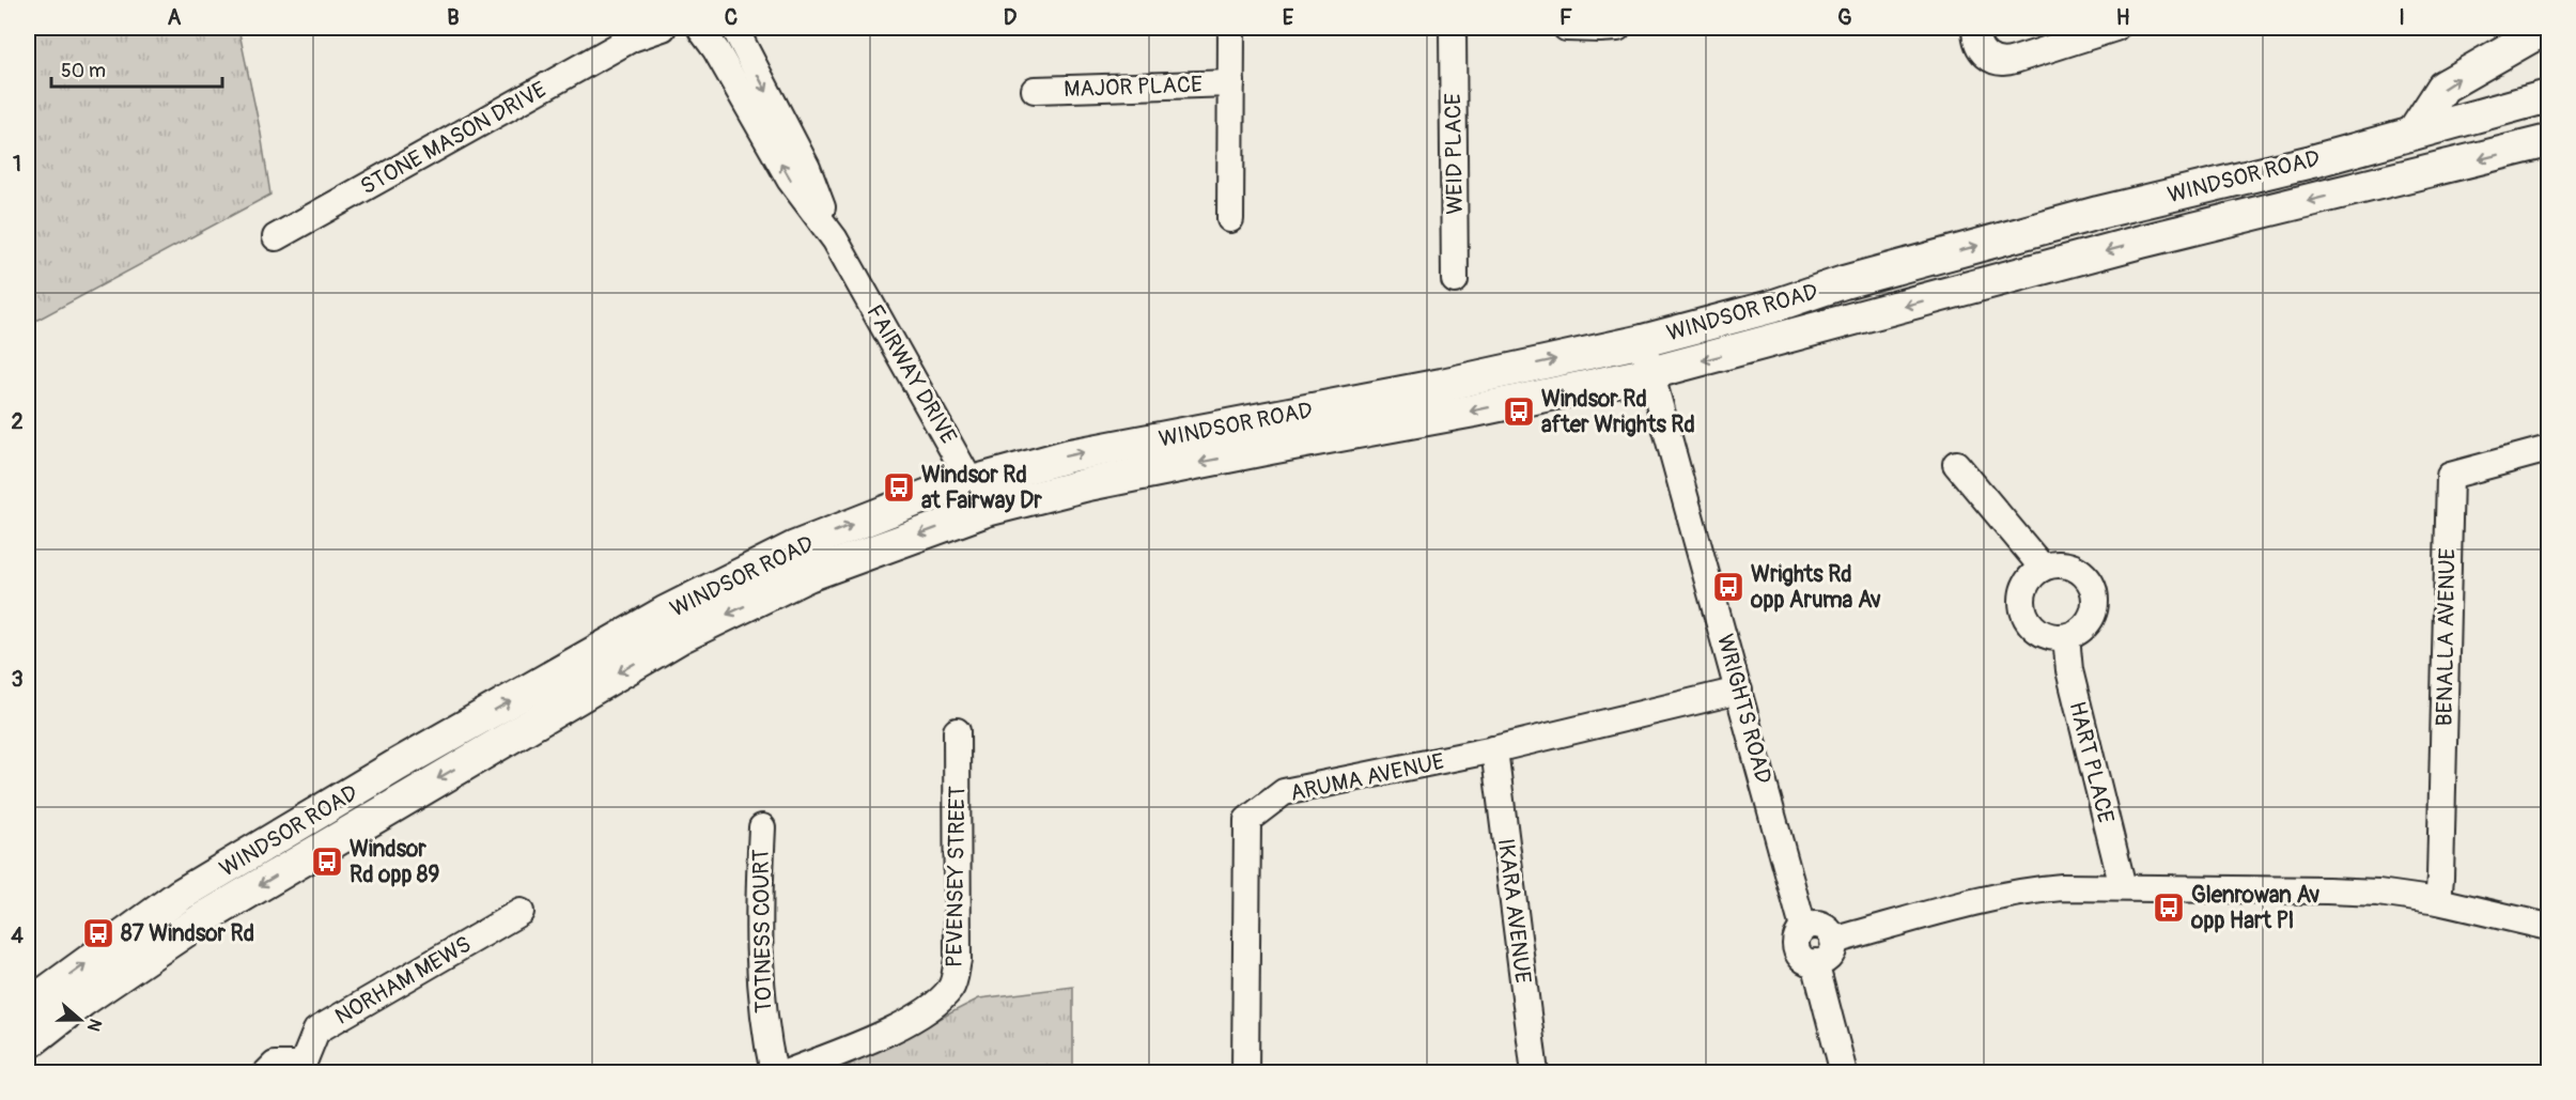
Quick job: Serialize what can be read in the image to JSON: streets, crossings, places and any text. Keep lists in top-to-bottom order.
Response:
{
  "streets": {
    "main road": ["WINDSOR ROAD"],
    "street": [
      "MAJOR PLACE",
      "STONE MASON DRIVE",
      "WEID PLACE",
      "FAIRWAY DRIVE",
      "BENALLA AVENUE",
      "WRIGHTS ROAD",
      "HART PLACE",
      "ARUMA AVENUE",
      "PEVENSEY STREET",
      "IKARA AVENUE",
      "TOTNESS COURT",
      "NORHAM MEWS"
    ]
  },
  "crossings": [
    ["WINDSOR ROAD", "FAIRWAY DRIVE"],
    ["WINDSOR ROAD", "WRIGHTS ROAD"],
    ["WRIGHTS ROAD", "ARUMA AVENUE"],
    ["ARUMA AVENUE", "IKARA AVENUE"]
  ],
  "places": {
    "bus stop": [
      "Windsor Rd after Wrights Rd",
      "Windsor Rd at Fairway Dr",
      "Wrights Rd opp Aruma Av",
      "Windsor Rd opp 89",
      "Glenrowan Av opp Hart Pl",
      "87 Windsor Rd"
    ]
  },
  "scale_bar": "50 m",
  "north": "right",
  "grid": {
    "columns": [
      "A",
      "B",
      "C",
      "D",
      "E",
      "F",
      "G",
      "H",
      "I"
    ],
    "rows": [
      "1",
      "2",
      "3",
      "4"
    ]
  }
}
